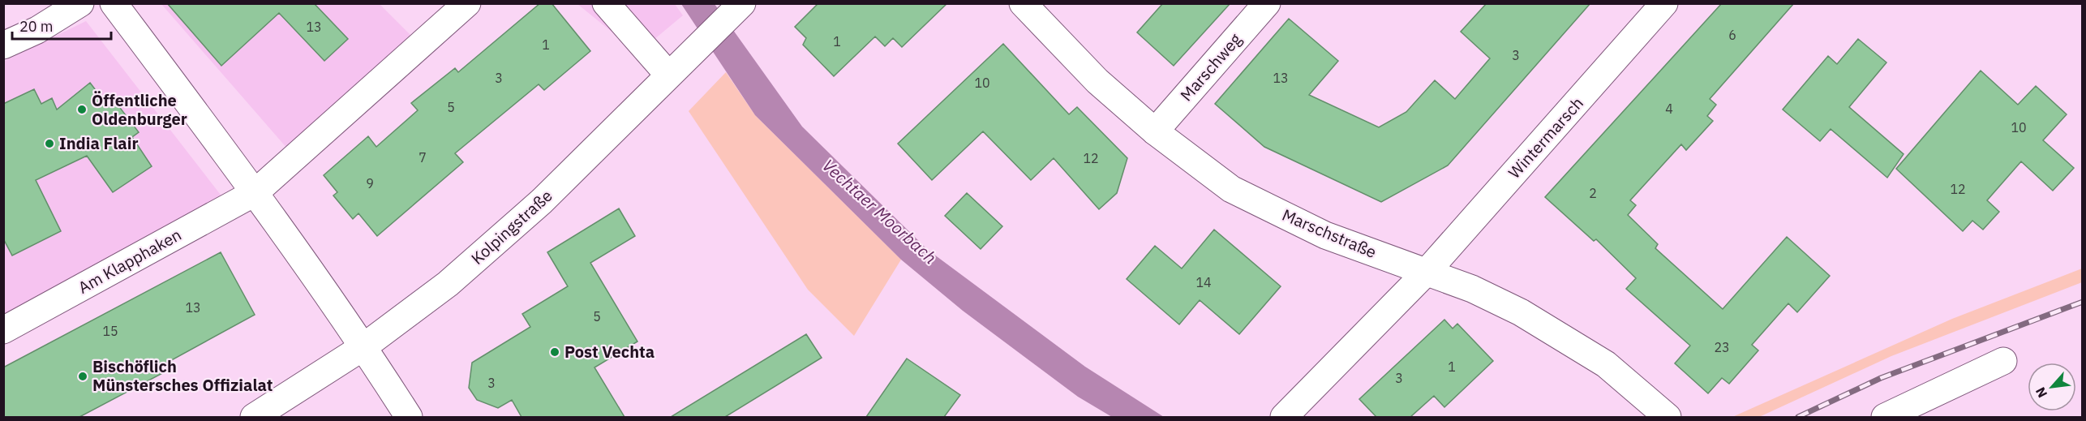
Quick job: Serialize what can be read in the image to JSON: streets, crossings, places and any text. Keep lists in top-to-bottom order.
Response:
{
  "streets": {
    "street": [
      "Marschweg",
      "Wintermarsch",
      "Kolpingstraße",
      "Marschstraße",
      "Am Klapphaken"
    ]
  },
  "crossings": [
    ["Marschweg", "Marschstraße"],
    ["Wintermarsch", "Marschstraße"]
  ],
  "water": ["Vechtaer Moorbach"],
  "places": [
    "Öffentliche Oldenburger",
    "India Flair",
    "Post Vechta",
    "Bischöflich Münstersches Offizialat"
  ],
  "house_numbers": [
    "13",
    "6",
    "1",
    "1",
    "3",
    "3",
    "13",
    "10",
    "5",
    "4",
    "10",
    "7",
    "12",
    "9",
    "12",
    "2",
    "14",
    "13",
    "5",
    "15",
    "23",
    "1",
    "3",
    "3"
  ],
  "scale_bar": "20 m",
  "north": "bottom left"
}
